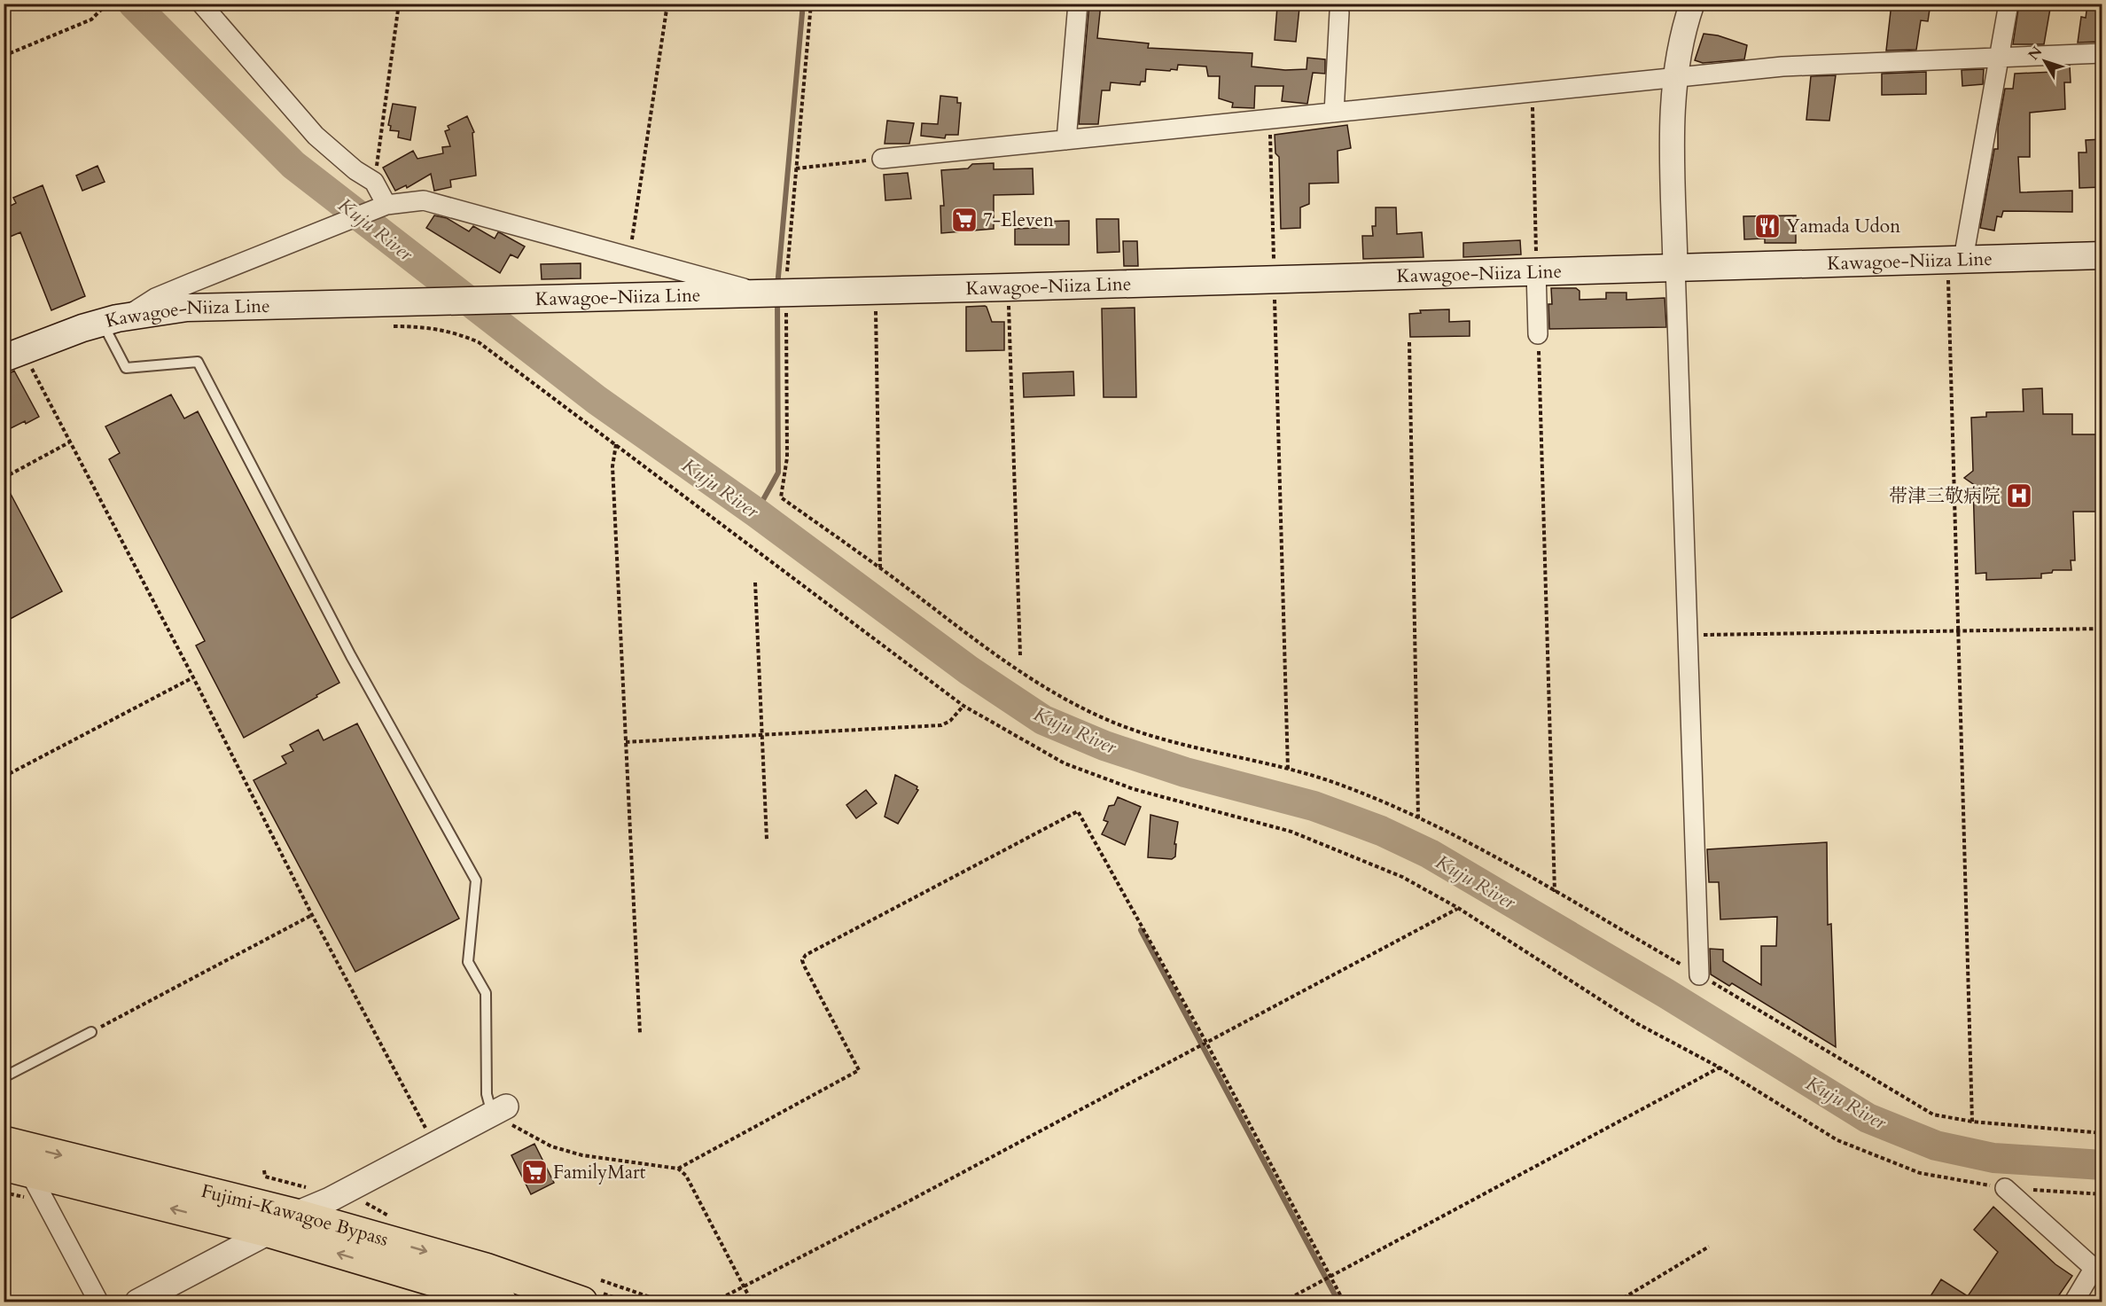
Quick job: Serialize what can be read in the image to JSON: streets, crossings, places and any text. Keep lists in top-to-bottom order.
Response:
{
  "streets": {
    "highway": ["Fujimi-Kawagoe Bypass"],
    "main road": ["Kawagoe-Niiza Line"]
  },
  "water": ["Kuju River"],
  "places": {
    "supermarket": ["7-Eleven", "FamilyMart"],
    "restaurant": ["Yamada Udon"],
    "hospital": ["帯津三敬病院"]
  },
  "north": "top left"
}
